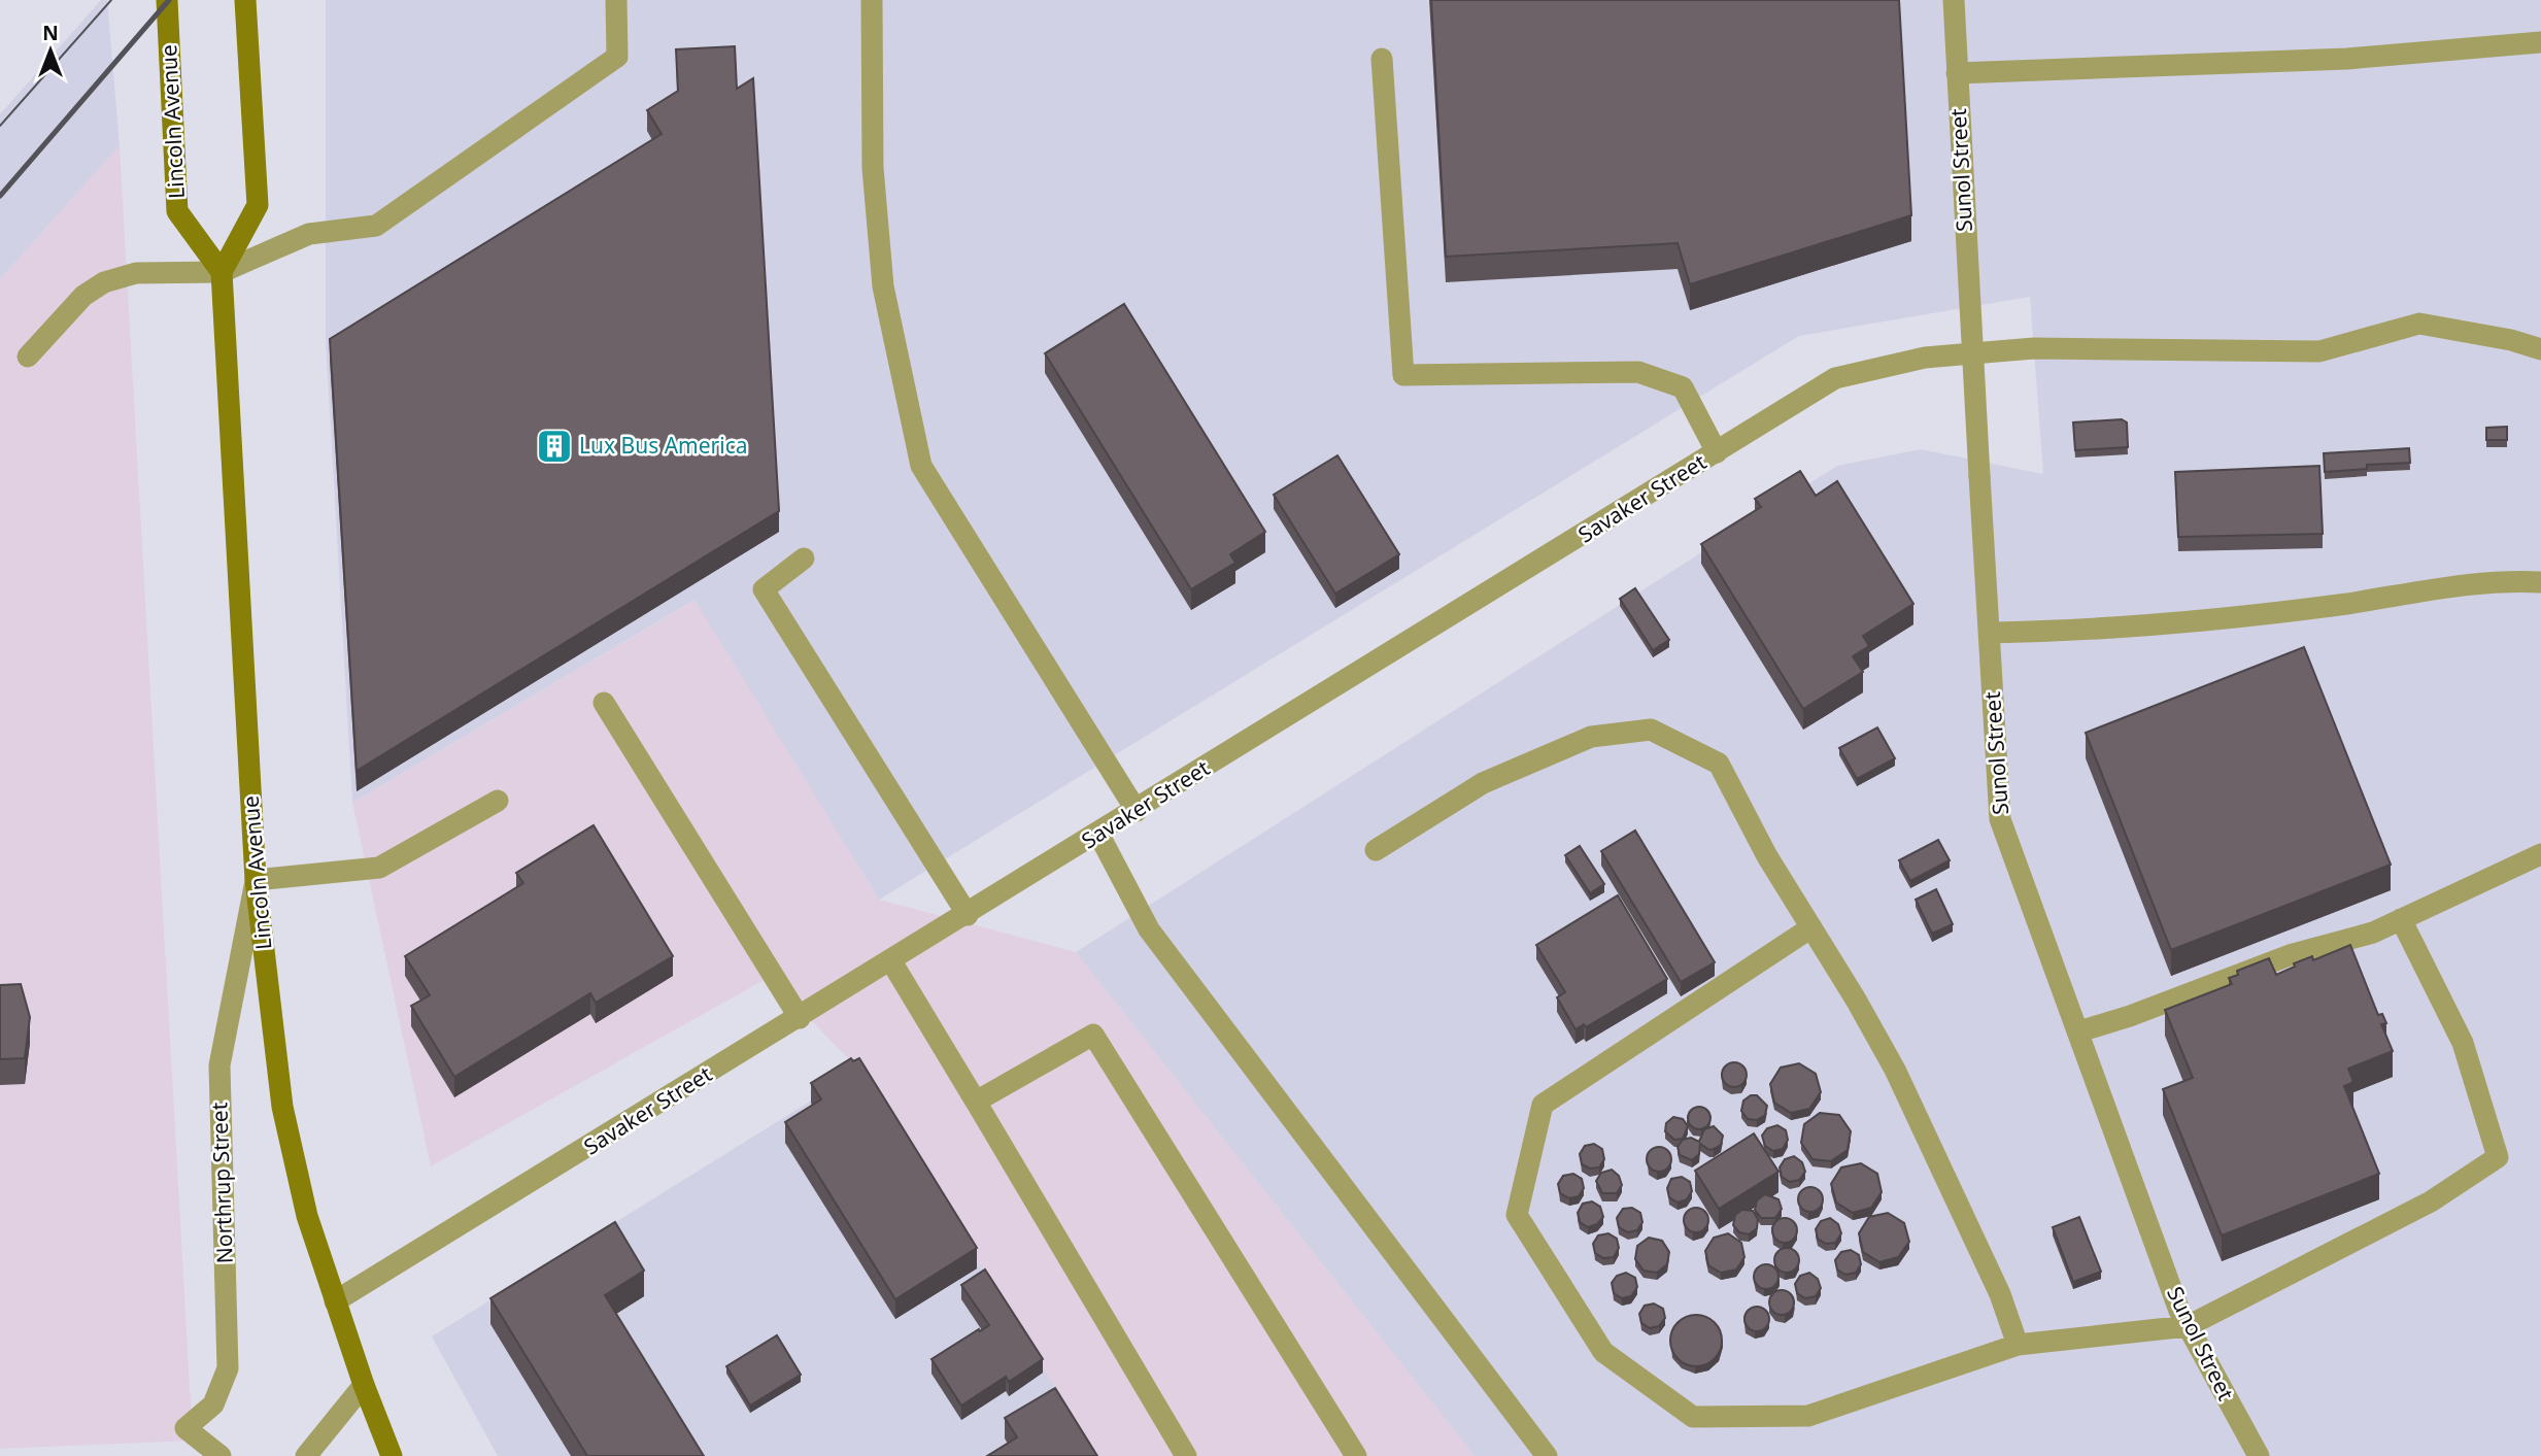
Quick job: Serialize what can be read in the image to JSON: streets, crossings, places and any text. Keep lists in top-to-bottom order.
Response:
{
  "streets": {
    "main road": ["Lincoln Avenue"],
    "street": ["Sunol Street", "Savaker Street", "Northrup Street"]
  },
  "crossings": [
    ["Lincoln Avenue", "Savaker Street"],
    ["Lincoln Avenue", "Northrup Street"],
    ["Sunol Street", "Savaker Street"]
  ],
  "places": {
    "building": ["Lux Bus America"]
  },
  "north": "top"
}
